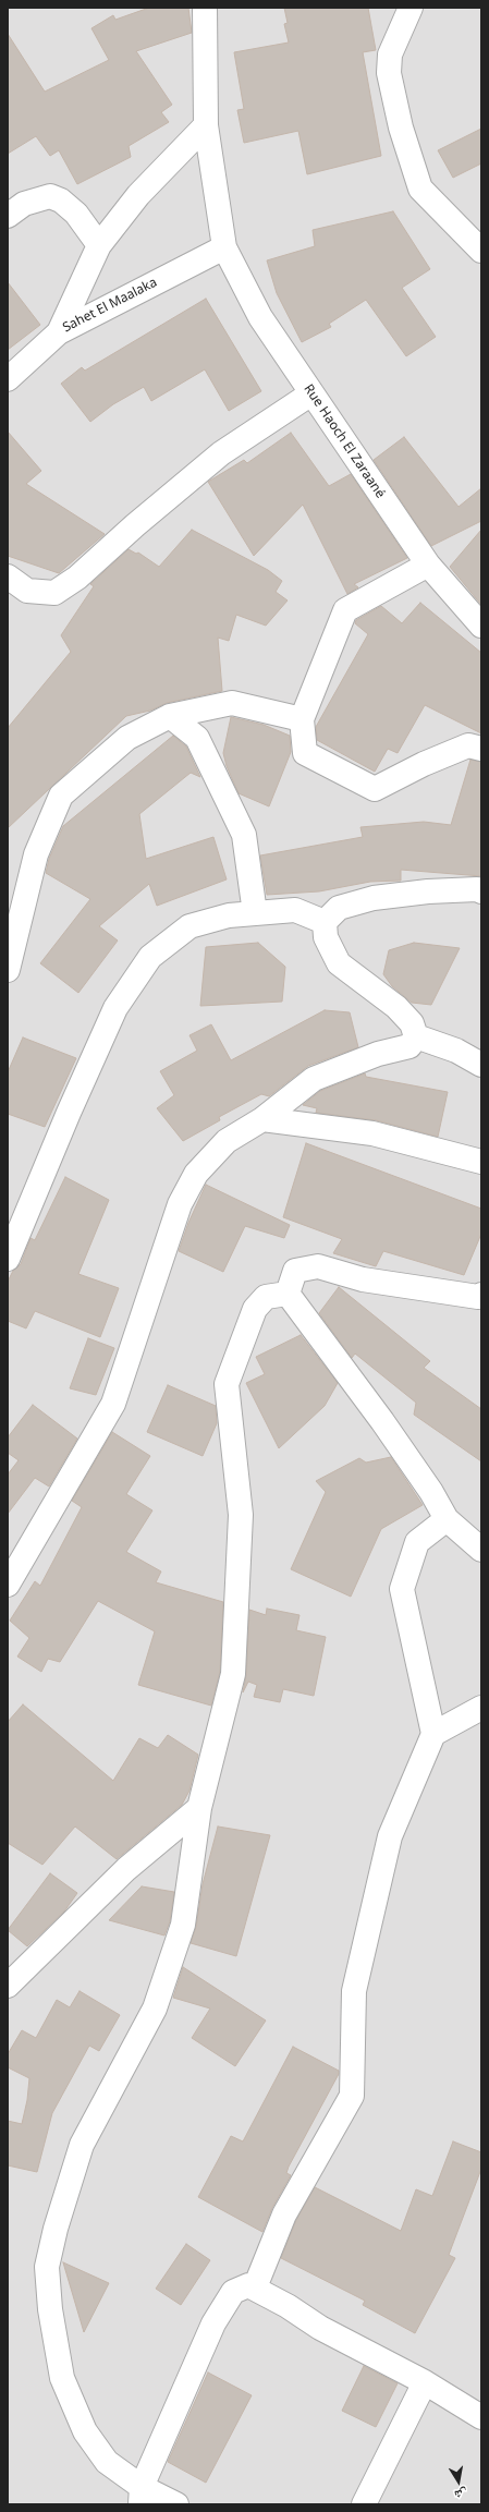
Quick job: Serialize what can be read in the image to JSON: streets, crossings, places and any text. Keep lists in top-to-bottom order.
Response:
{
  "streets": {
    "street": ["Sahet El Maalaka", "Rue Haoch El Zaraané"]
  },
  "crossings": [
    ["Sahet El Maalaka", "Rue Haoch El Zaraané"]
  ],
  "north": "bottom"
}
